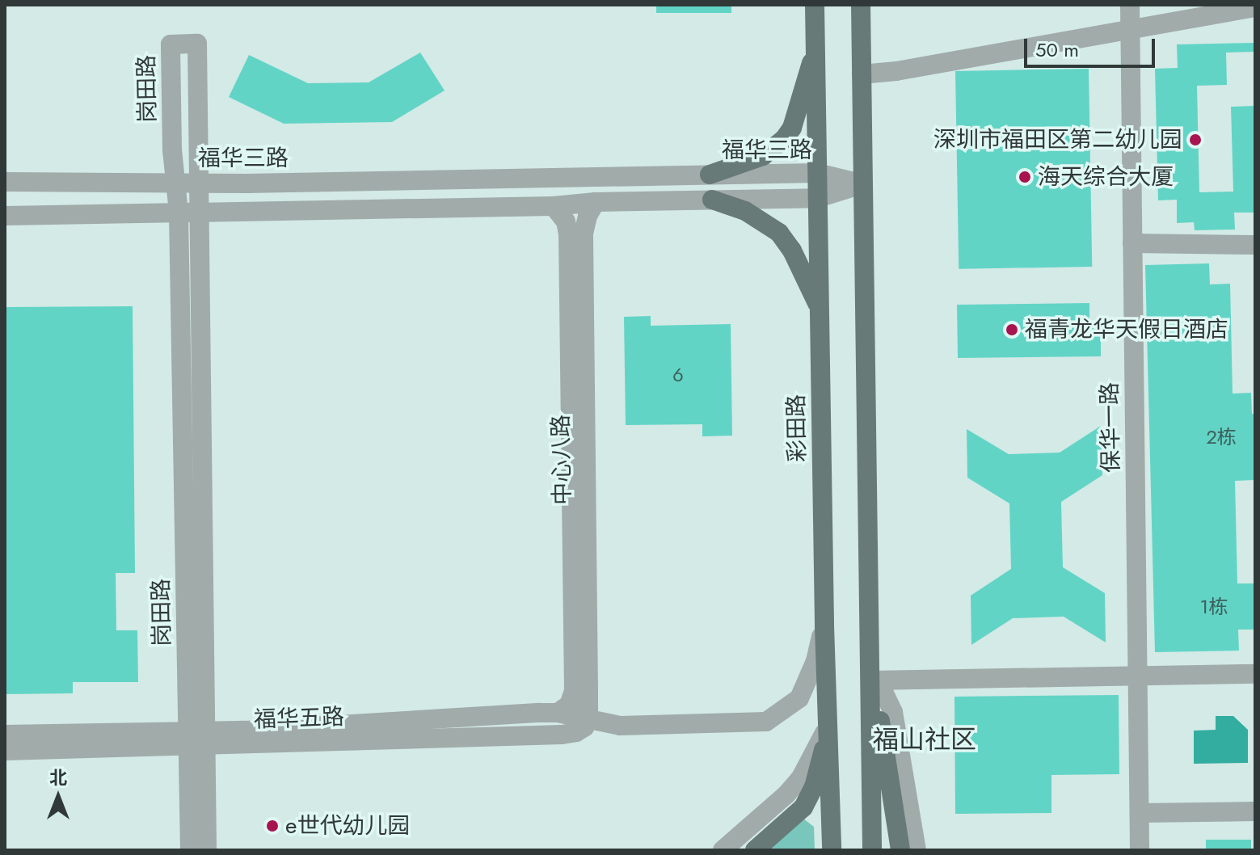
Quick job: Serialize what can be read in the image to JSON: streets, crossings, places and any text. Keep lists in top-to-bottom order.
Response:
{
  "streets": {
    "main road": ["彩田路"],
    "street": [
      "岗田路",
      "福华三路",
      "保华一路",
      "中心八路",
      "福华五路"
    ]
  },
  "crossings": [
    ["岗田路", "福华三路"],
    ["岗田路", "福华五路"],
    ["福华三路", "彩田路"],
    ["彩田路", "福华五路"],
    ["中心八路", "福华五路"]
  ],
  "districts": ["福山社区"],
  "places": [
    "深圳市福田区第二幼儿园",
    "海天综合大厦",
    "福青龙华天假日酒店",
    "e世代幼儿园"
  ],
  "house_numbers": ["6", "2栋", "1栋"],
  "scale_bar": "50 m",
  "north": "top"
}
